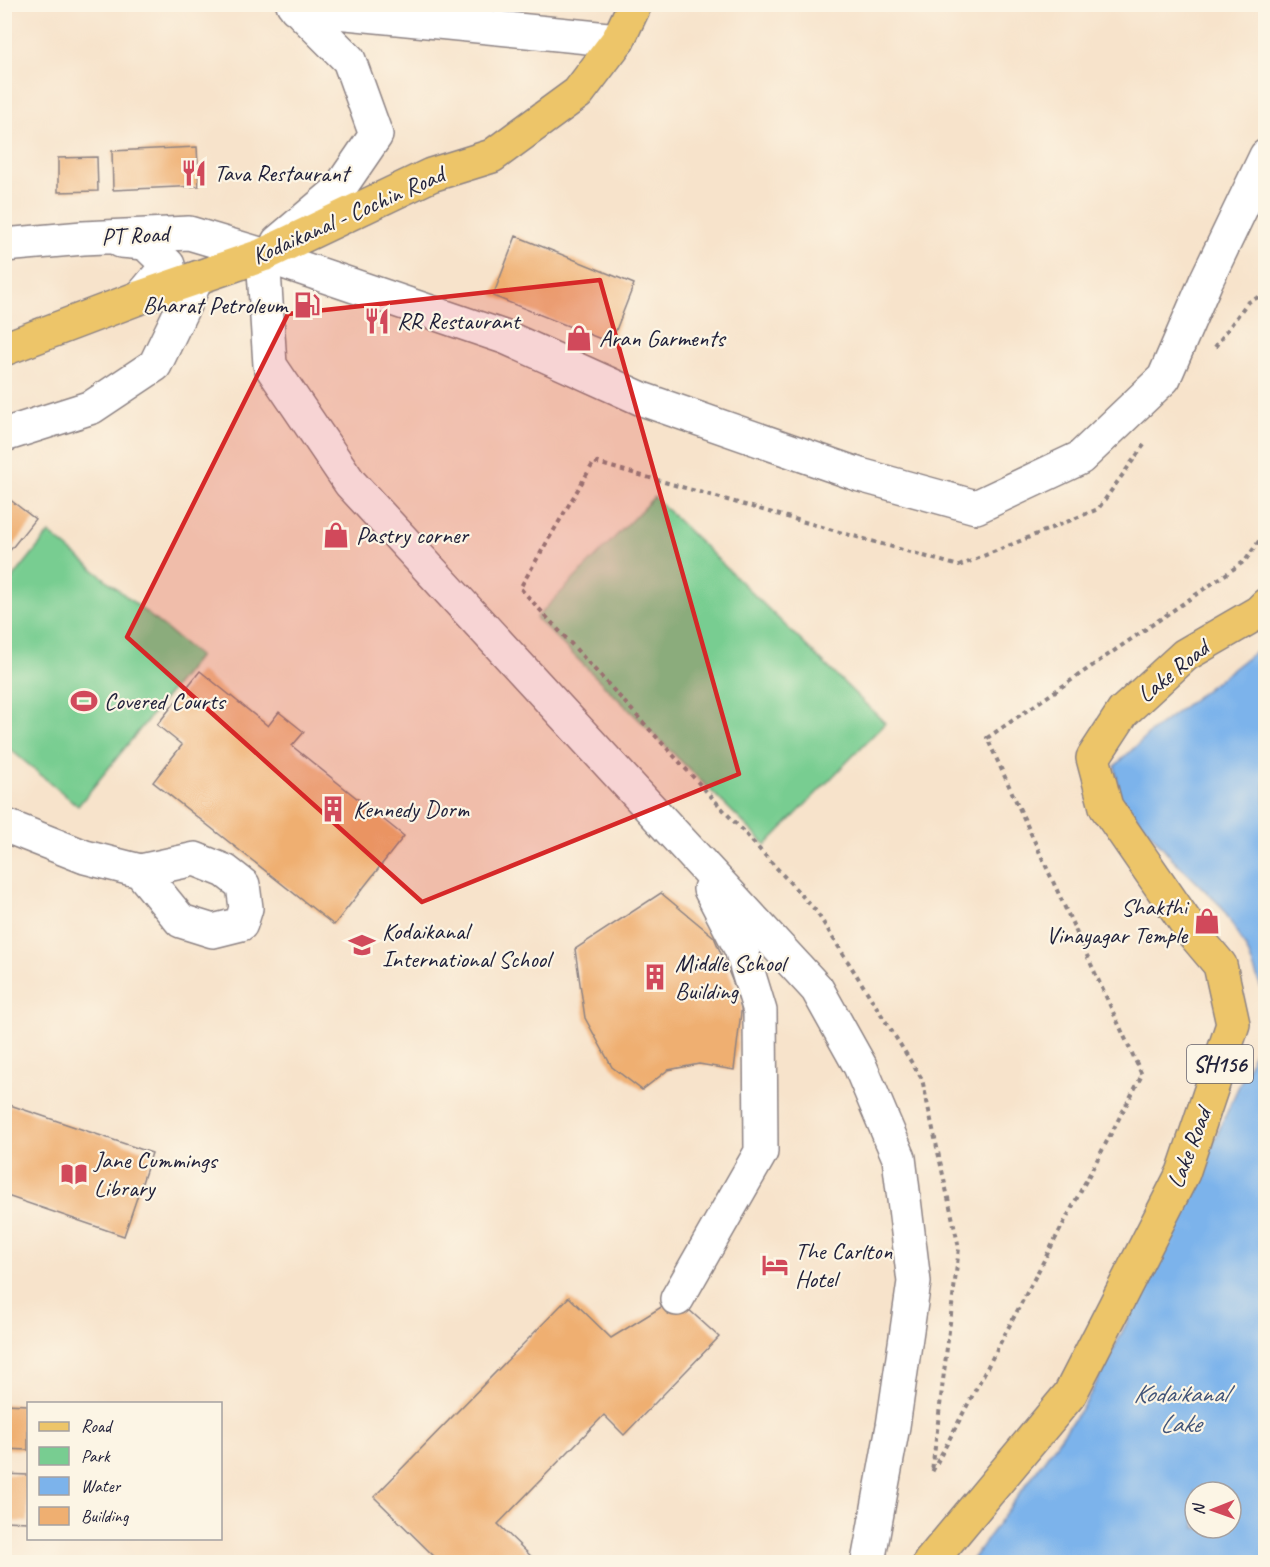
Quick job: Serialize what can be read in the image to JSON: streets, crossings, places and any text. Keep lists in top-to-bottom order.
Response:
{
  "streets": {
    "main road": ["Kodaikanal - Cochin Road", "Lake Road", "SH156"],
    "street": ["PT Road"]
  },
  "crossings": [
    ["Kodaikanal - Cochin Road", "PT Road"]
  ],
  "water": ["Kodaikanal Lake"],
  "places": {
    "restaurant": ["Tava Restaurant", "RR Restaurant"],
    "fuel station": ["Bharat Petroleum"],
    "shop": ["Aran Garments", "Pastry corner", "Shakthi Vinayagar Temple"],
    "sports": ["Covered Courts"],
    "building": ["Kennedy Dorm", "Middle School Building"],
    "school or university": ["Kodaikanal International School"],
    "library": ["Jane Cummings Library"],
    "hotel": ["The Carlton Hotel"]
  },
  "legend": [
    "Road",
    "Park",
    "Water",
    "Building"
  ],
  "north": "left"
}
